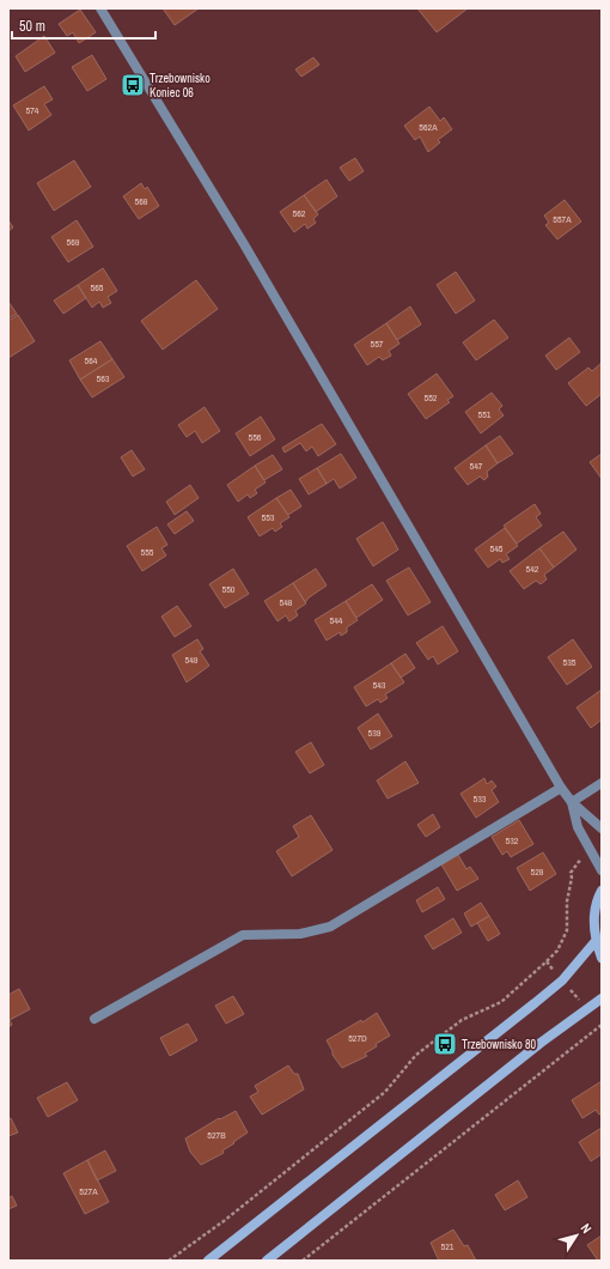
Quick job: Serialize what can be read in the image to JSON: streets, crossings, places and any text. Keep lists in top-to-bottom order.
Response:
{
  "places": {
    "bus stop": ["Trzebownisko Koniec 06", "Trzebownisko 80"]
  },
  "house_numbers": [
    "574",
    "562A",
    "568",
    "562",
    "557A",
    "569",
    "565",
    "557",
    "564",
    "563",
    "552",
    "551",
    "556",
    "547",
    "553",
    "545",
    "555",
    "542",
    "550",
    "548",
    "544",
    "549",
    "535",
    "543",
    "539",
    "533",
    "532",
    "528",
    "527D",
    "527B",
    "527A",
    "521"
  ],
  "scale_bar": "50 m",
  "north": "top right"
}
